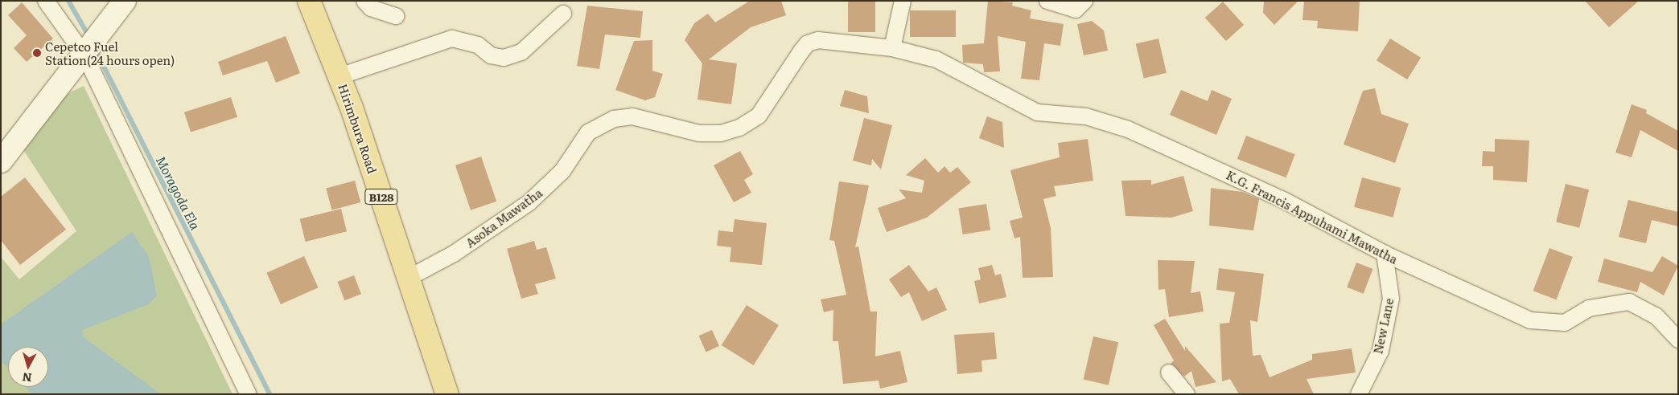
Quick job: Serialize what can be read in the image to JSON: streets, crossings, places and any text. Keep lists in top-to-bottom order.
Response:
{
  "streets": {
    "main road": ["Hirimbura Road", "B128"],
    "street": ["K.G. Francis Appuhami Mawatha", "Asoka Mawatha", "New Lane"]
  },
  "crossings": [
    ["Hirimbura Road", "Asoka Mawatha"],
    ["K.G. Francis Appuhami Mawatha", "Asoka Mawatha"],
    ["K.G. Francis Appuhami Mawatha", "New Lane"]
  ],
  "water": ["Moragoda Ela"],
  "places": ["Cepetco Fuel Station(24 hours open)"],
  "north": "bottom"
}
